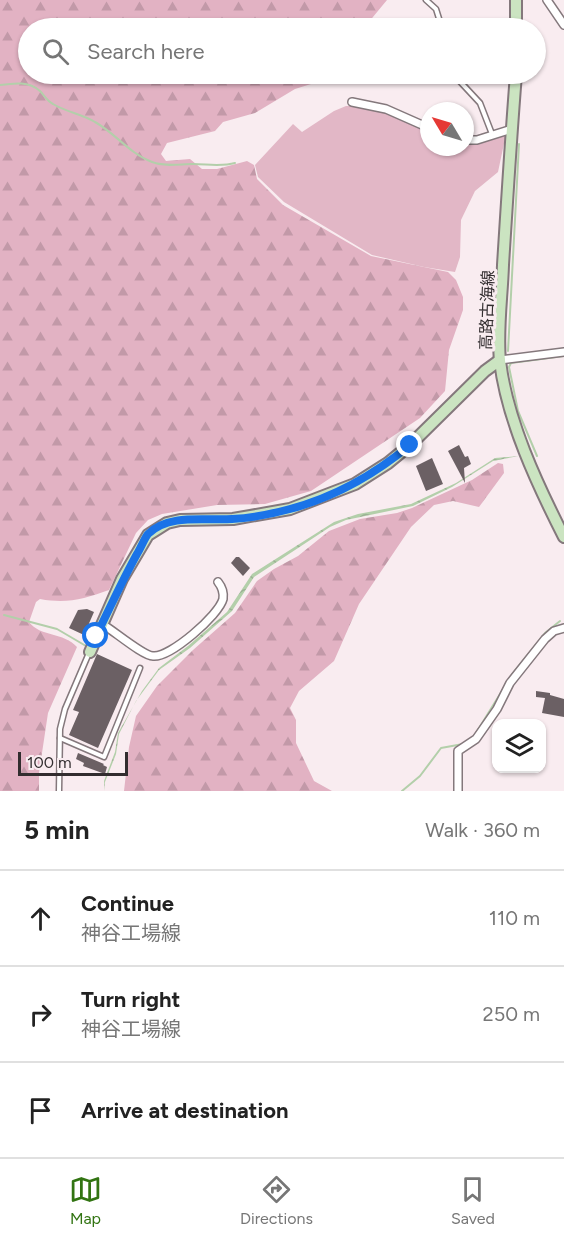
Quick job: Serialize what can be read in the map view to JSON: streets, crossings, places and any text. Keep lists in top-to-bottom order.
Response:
{
  "streets": {
    "street": ["高路古海線"]
  },
  "scale_bar": "100 m",
  "north": "top left",
  "page": {
    "search": "Search here",
    "scale": "100 m",
    "heading": ["5 min", "Walk · 360 m"],
    "list": [
      ["Continue", "神谷工場線", "110 m"],
      ["Turn right", "神谷工場線", "250 m"],
      "Arrive at destination"
    ],
    "nav": ["Map", "Directions", "Saved"]
  }
}
